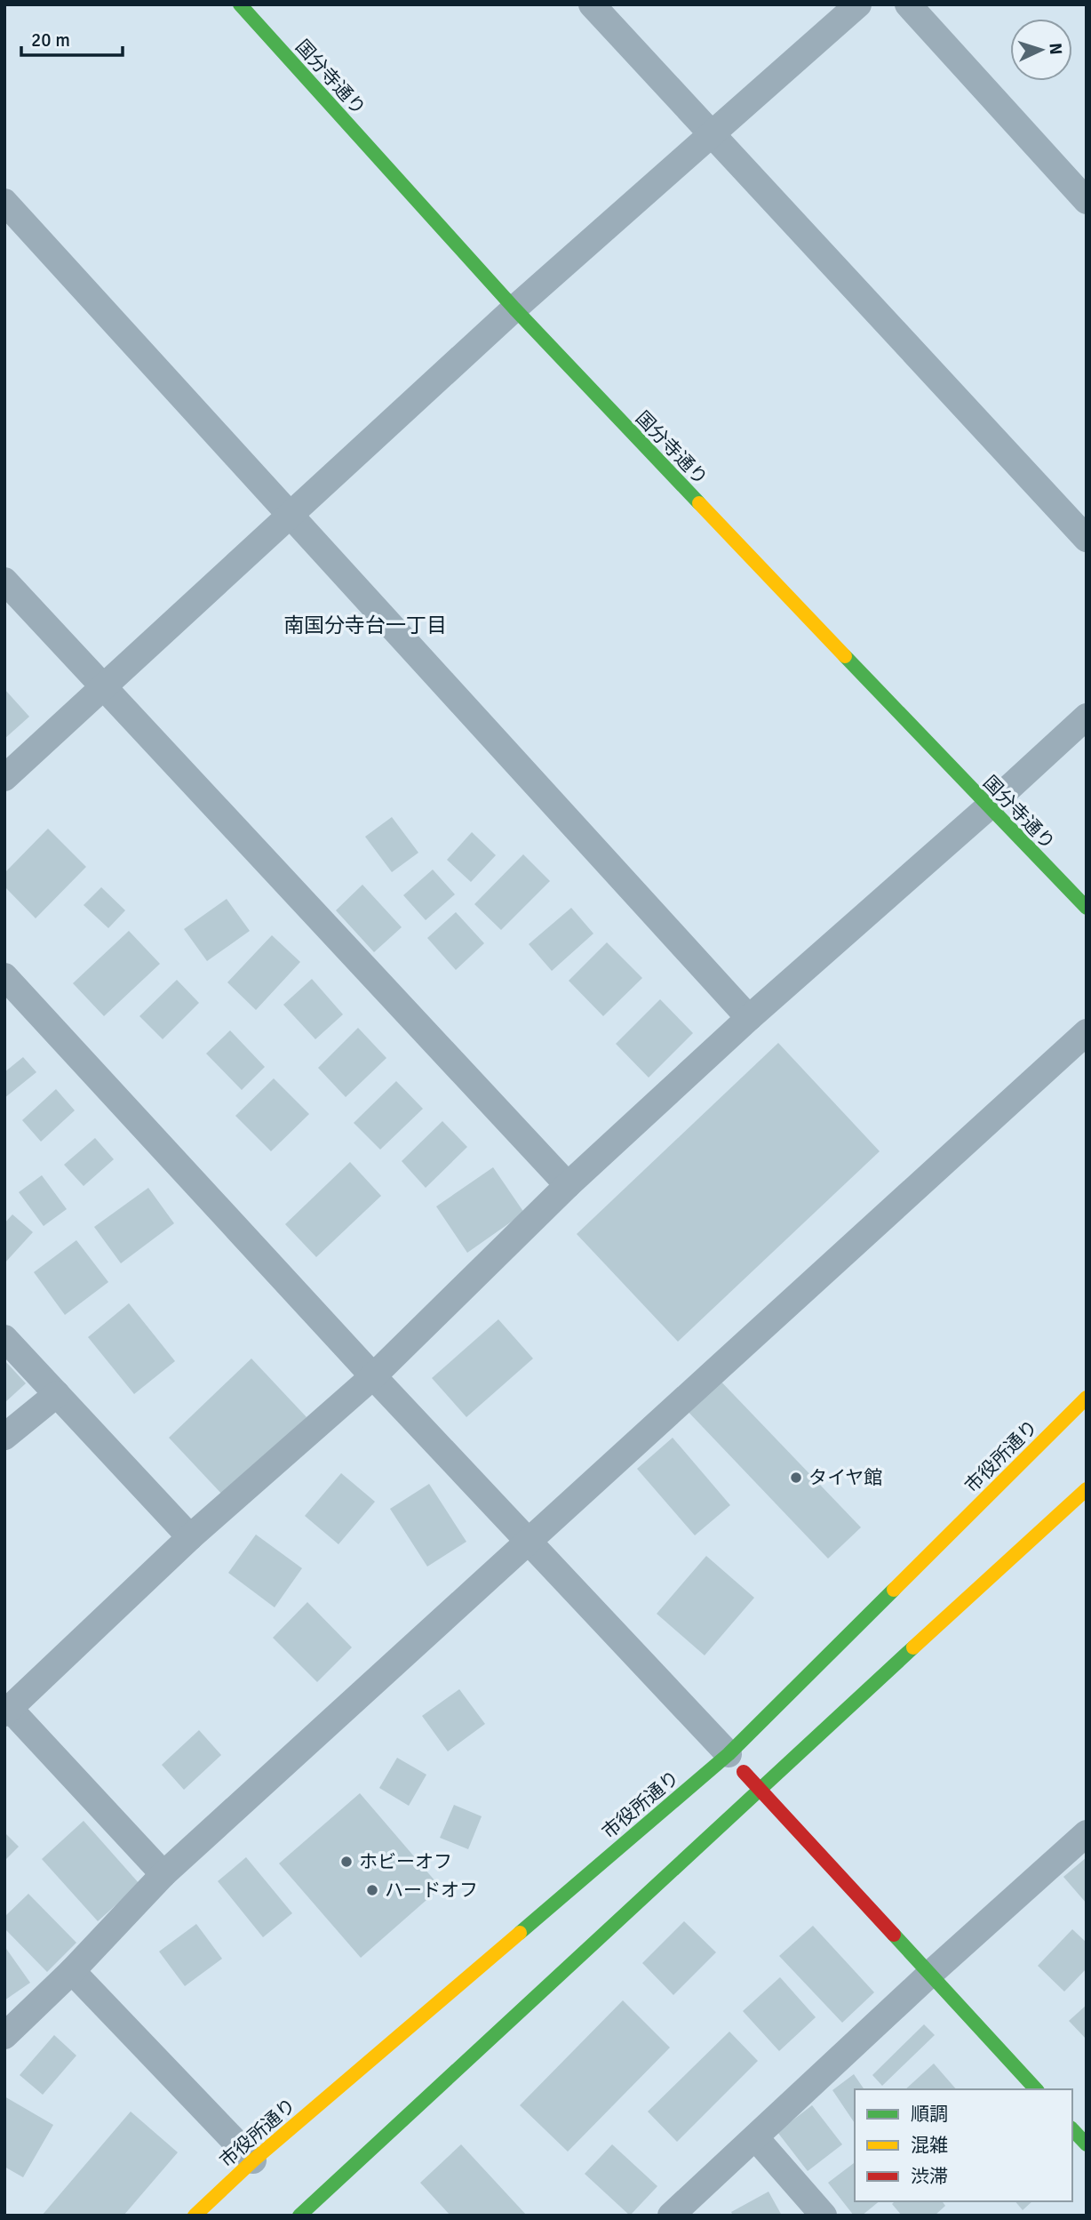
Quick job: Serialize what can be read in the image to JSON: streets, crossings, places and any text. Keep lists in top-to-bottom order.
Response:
{
  "streets": {
    "street": ["国分寺通り", "市役所通り"]
  },
  "districts": ["南国分寺台一丁目"],
  "places": ["タイヤ館", "ホビーオフ", "ハードオフ"],
  "legend": ["順調", "混雑", "渋滞"],
  "scale_bar": "20 m",
  "north": "right"
}
